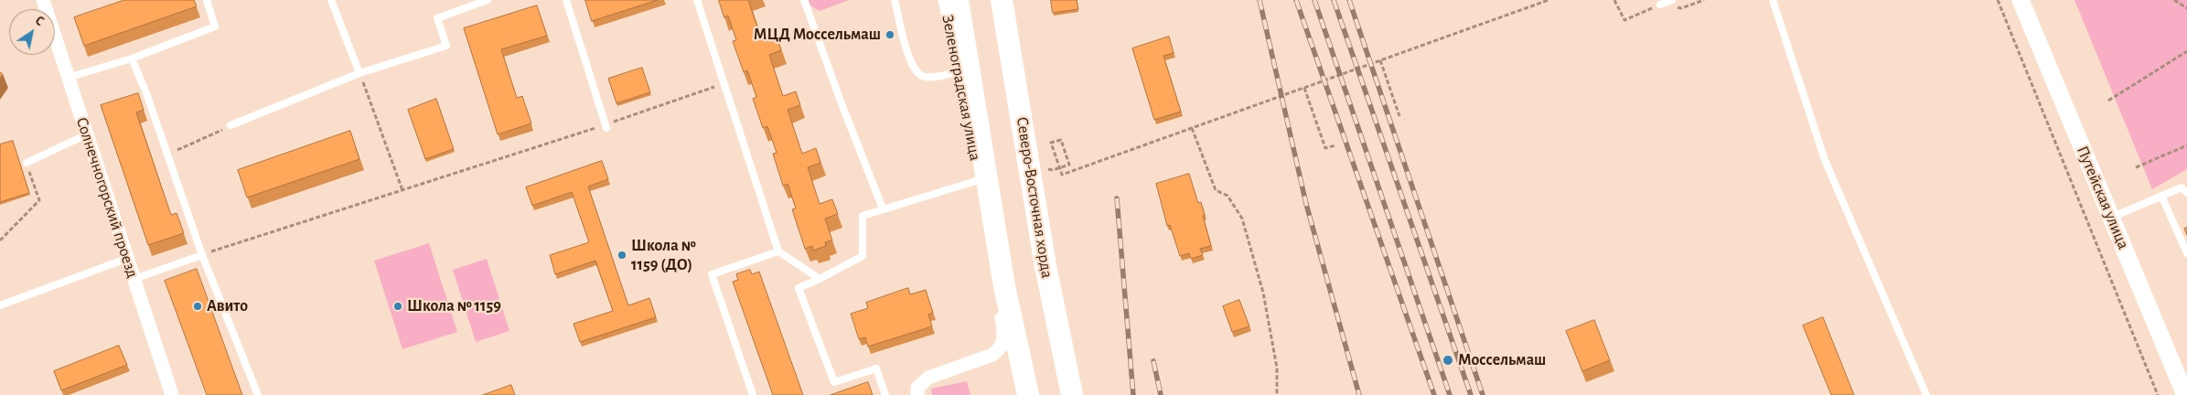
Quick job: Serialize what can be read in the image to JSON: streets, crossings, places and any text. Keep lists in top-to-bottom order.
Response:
{
  "streets": {
    "main road": ["Северо-Восточная хорда"],
    "street": ["Зеленоградская улица", "Солнечногорский проезд", "Путейская улица"]
  },
  "places": [
    "МЦД Моссельмаш",
    "Школа № 1159 (ДО)",
    "Авито",
    "Школа № 1159",
    "Моссельмаш"
  ],
  "north": "top right"
}
